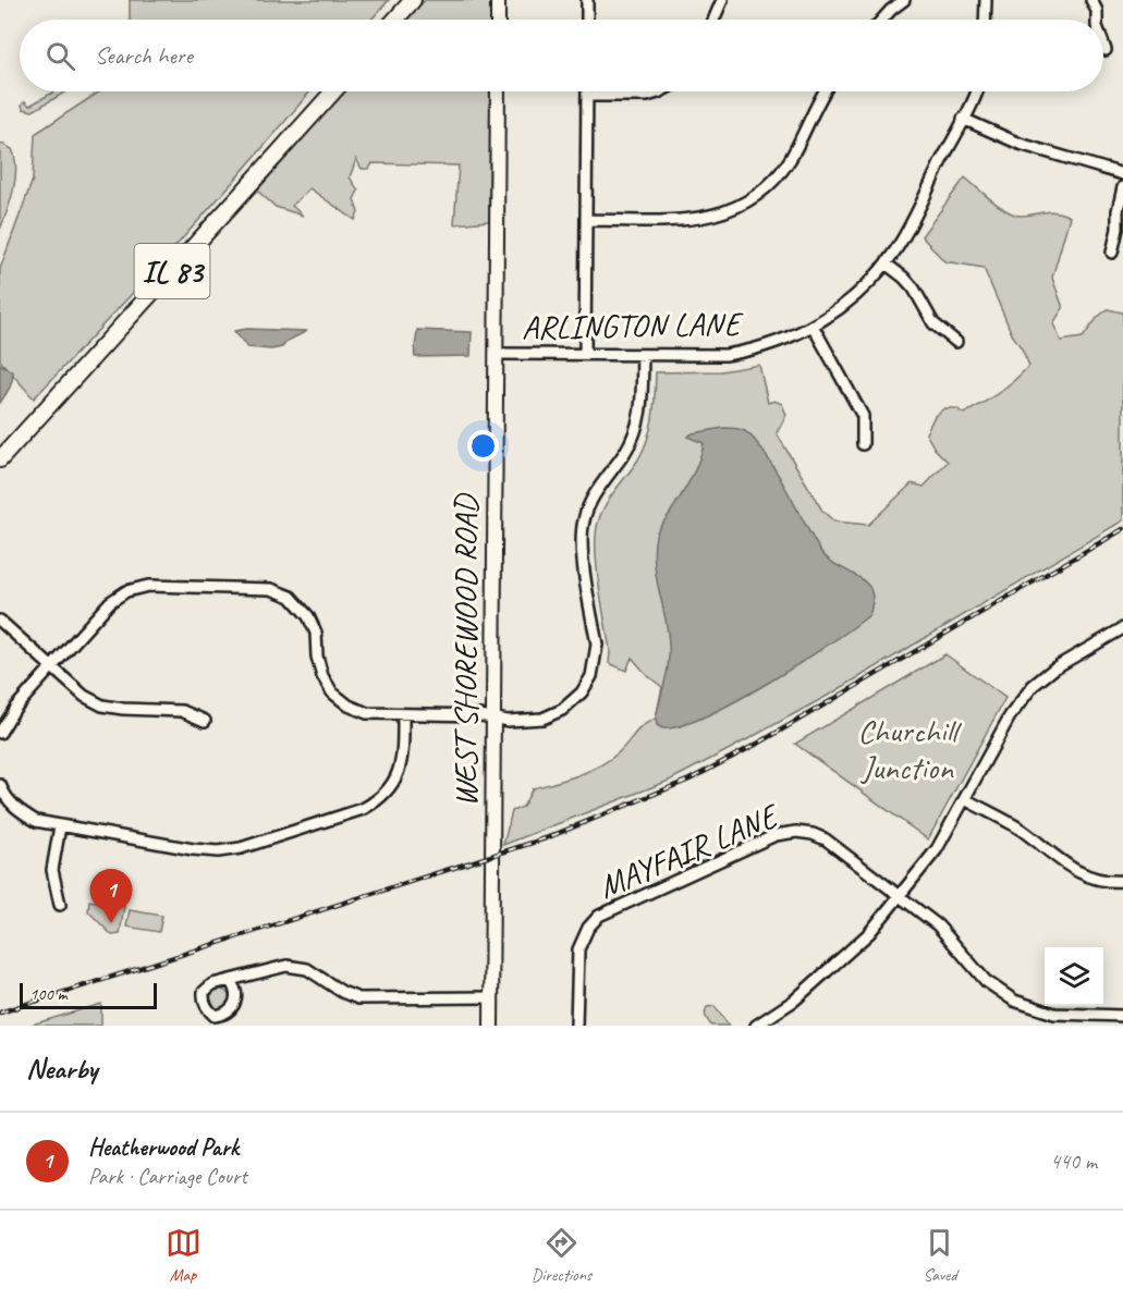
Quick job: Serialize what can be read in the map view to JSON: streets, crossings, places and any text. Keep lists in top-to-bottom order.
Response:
{
  "streets": {
    "main road": ["IL 83", "WEST SHOREWOOD ROAD"],
    "street": ["ARLINGTON LANE", "MAYFAIR LANE"]
  },
  "crossings": [
    ["ARLINGTON LANE", "WEST SHOREWOOD ROAD"]
  ],
  "parks": ["Churchill Junction"],
  "scale_bar": "100 m",
  "page": {
    "search": "Search here",
    "pins": "1",
    "scale": "100 m",
    "heading": "Nearby",
    "list": [
      {
        "mark": "1",
        "name": "Heatherwood Park",
        "note": "Park · Carriage Court",
        "value": "440 m"
      }
    ],
    "nav": ["Map", "Directions", "Saved"]
  }
}
